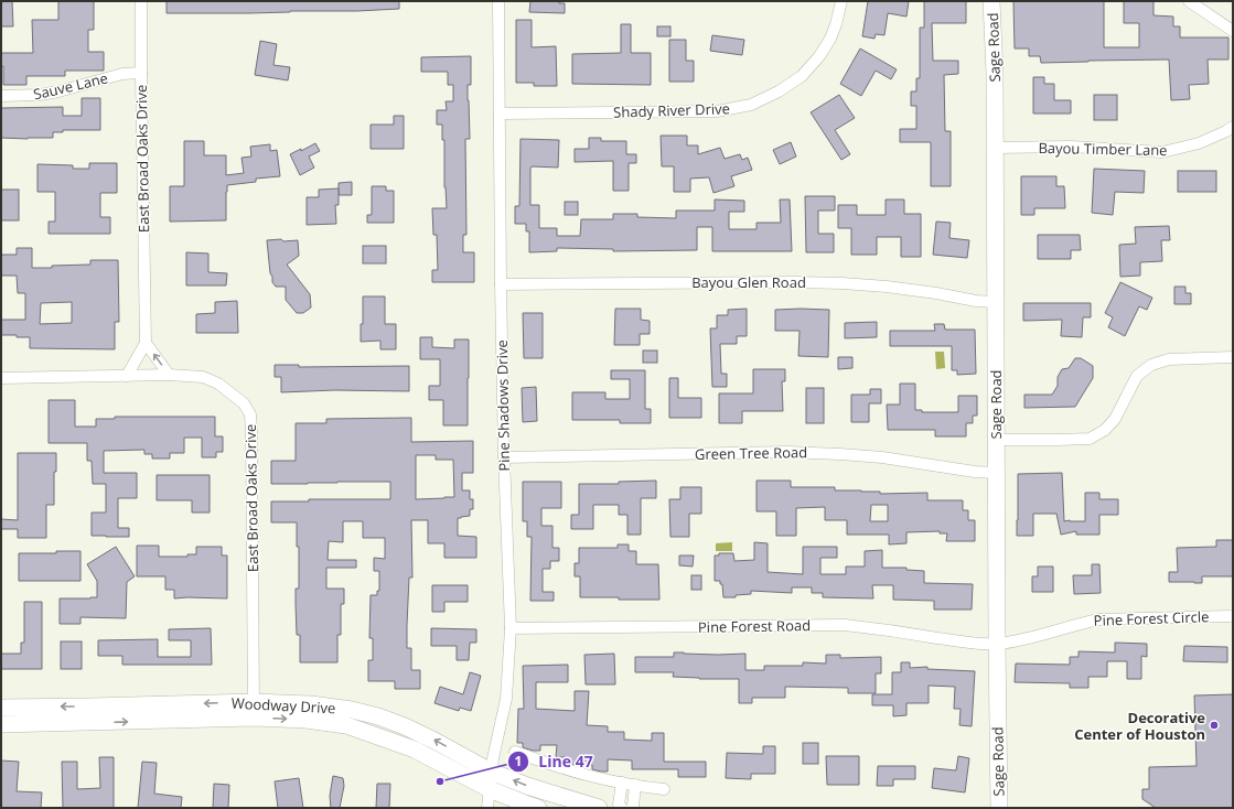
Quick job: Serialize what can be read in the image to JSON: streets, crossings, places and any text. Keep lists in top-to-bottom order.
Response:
{
  "streets": {
    "main road": ["Sage Road", "Woodway Drive"],
    "street": [
      "Sauve Lane",
      "Shady River Drive",
      "Bayou Timber Lane",
      "East Broad Oaks Drive",
      "Bayou Glen Road",
      "Pine Shadows Drive",
      "Green Tree Road",
      "Pine Forest Circle",
      "Pine Forest Road"
    ]
  },
  "crossings": [
    ["Sage Road", "Bayou Timber Lane"],
    ["Sage Road", "Bayou Glen Road"],
    ["Sage Road", "Green Tree Road"],
    ["Sage Road", "Pine Forest Circle"],
    ["Sage Road", "Pine Forest Road"],
    ["Sauve Lane", "East Broad Oaks Drive"],
    ["Shady River Drive", "Pine Shadows Drive"],
    ["East Broad Oaks Drive", "Woodway Drive"],
    ["Bayou Glen Road", "Pine Shadows Drive"],
    ["Pine Shadows Drive", "Green Tree Road"],
    ["Pine Shadows Drive", "Pine Forest Road"],
    ["Pine Shadows Drive", "Woodway Drive"],
    ["Pine Forest Circle", "Pine Forest Road"]
  ],
  "places": ["Decorative Center of Houston", "Line 47"]
}
